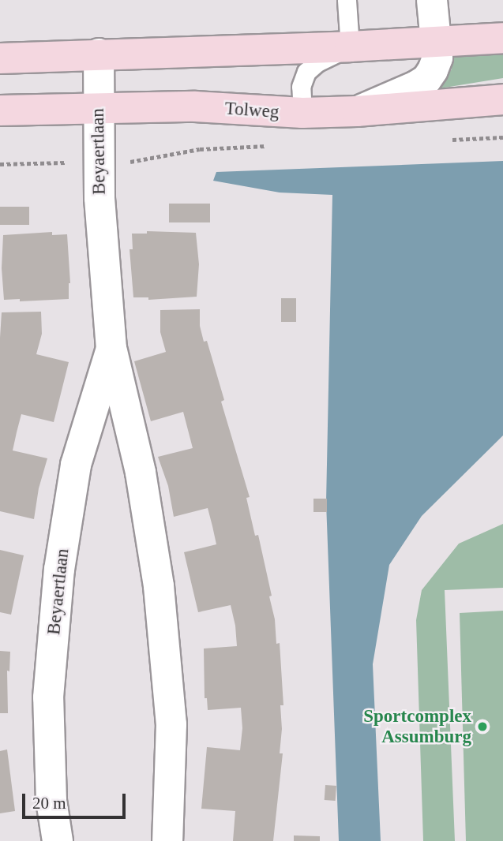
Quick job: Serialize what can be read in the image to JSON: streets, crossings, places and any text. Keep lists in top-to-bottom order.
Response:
{
  "streets": {
    "main road": ["Tolweg"],
    "street": ["Beyaertlaan"]
  },
  "crossings": [
    ["Tolweg", "Beyaertlaan"]
  ],
  "places": ["Sportcomplex Assumburg"],
  "scale_bar": "20 m"
}
